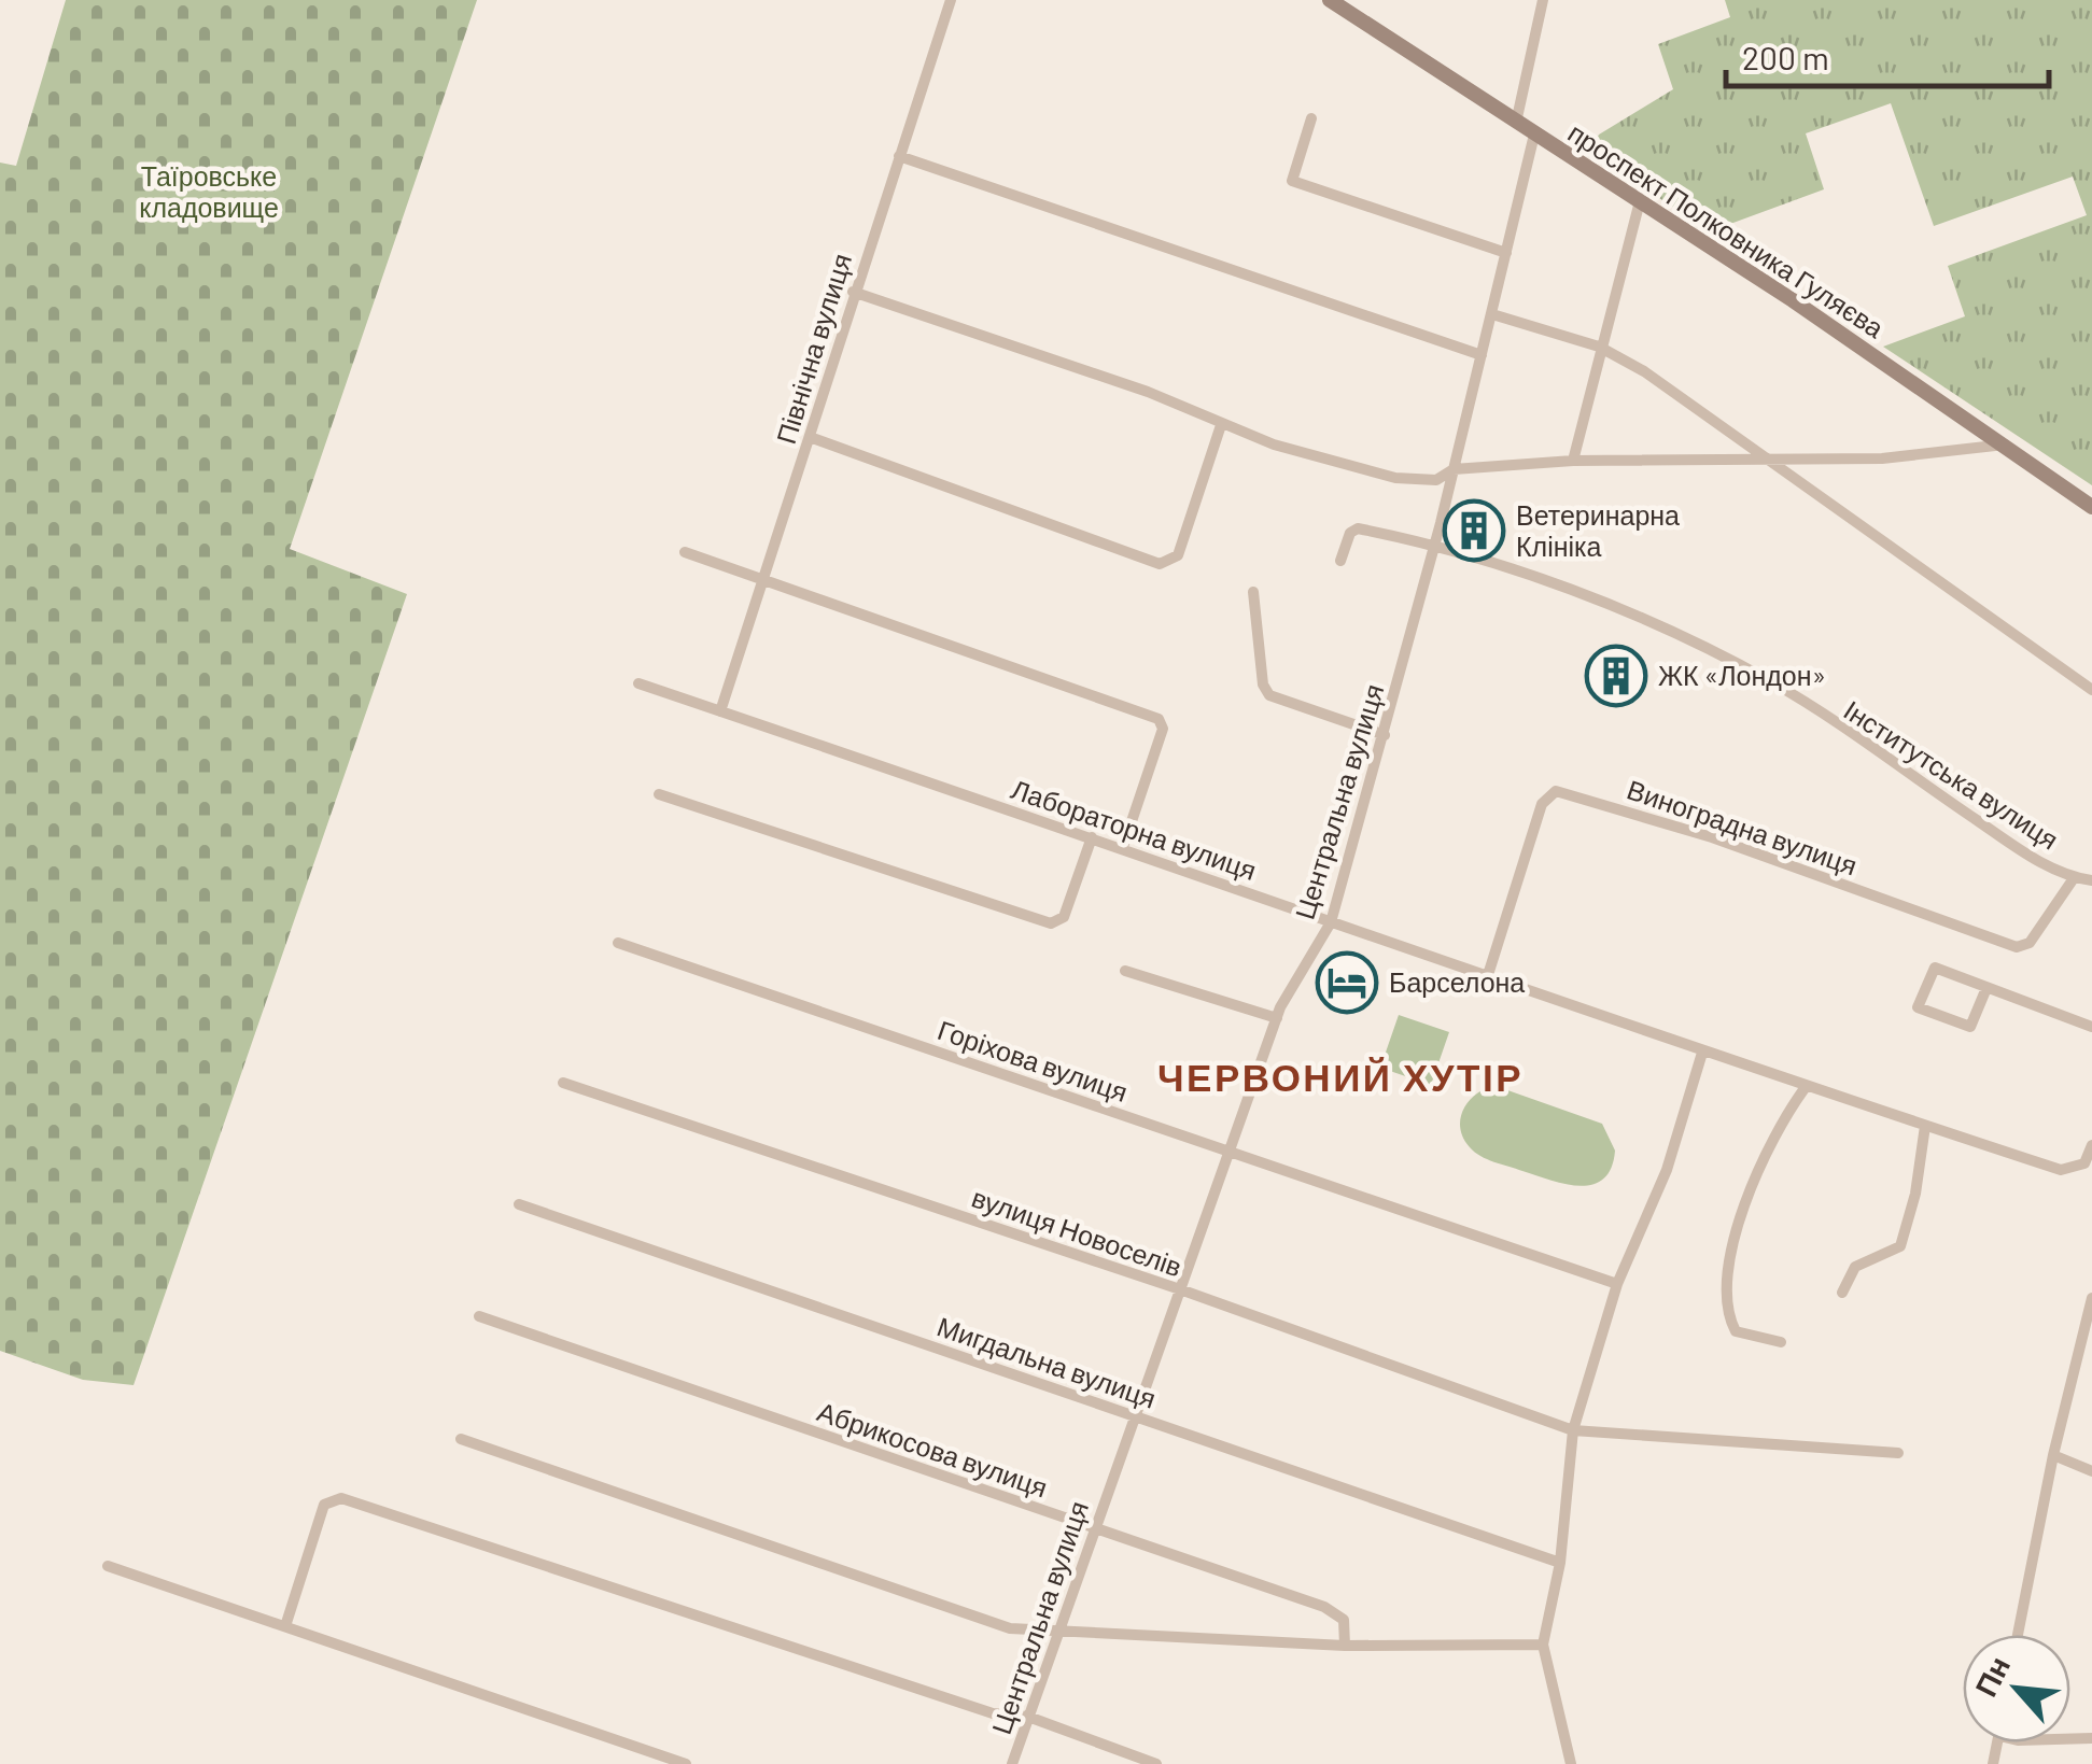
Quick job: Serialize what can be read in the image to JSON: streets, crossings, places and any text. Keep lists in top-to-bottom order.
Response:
{
  "streets": {
    "main road": ["проспект Полковника Гуляєва"],
    "street": [
      "Північна вулиця",
      "Інститутська вулиця",
      "Центральна вулиця",
      "Виноградна вулиця",
      "Лабораторна вулиця",
      "Горіхова вулиця",
      "вулиця Новоселів",
      "Мигдальна вулиця",
      "Абрикосова вулиця"
    ]
  },
  "crossings": [
    ["проспект Полковника Гуляєва", "Центральна вулиця"],
    ["Північна вулиця", "Лабораторна вулиця"],
    ["Інститутська вулиця", "Центральна вулиця"],
    ["Інститутська вулиця", "Виноградна вулиця"],
    ["Центральна вулиця", "Лабораторна вулиця"],
    ["Центральна вулиця", "Горіхова вулиця"],
    ["Центральна вулиця", "вулиця Новоселів"],
    ["Центральна вулиця", "Мигдальна вулиця"],
    ["Центральна вулиця", "Абрикосова вулиця"],
    ["Виноградна вулиця", "Лабораторна вулиця"]
  ],
  "districts": ["ЧЕРВОНИЙ ХУТІР"],
  "parks": ["Таїровське кладовище"],
  "places": {
    "building": ["Ветеринарна Клініка", "ЖК «Лондон»"],
    "hotel": ["Барселона"]
  },
  "scale_bar": "200 m",
  "north": "top left"
}
